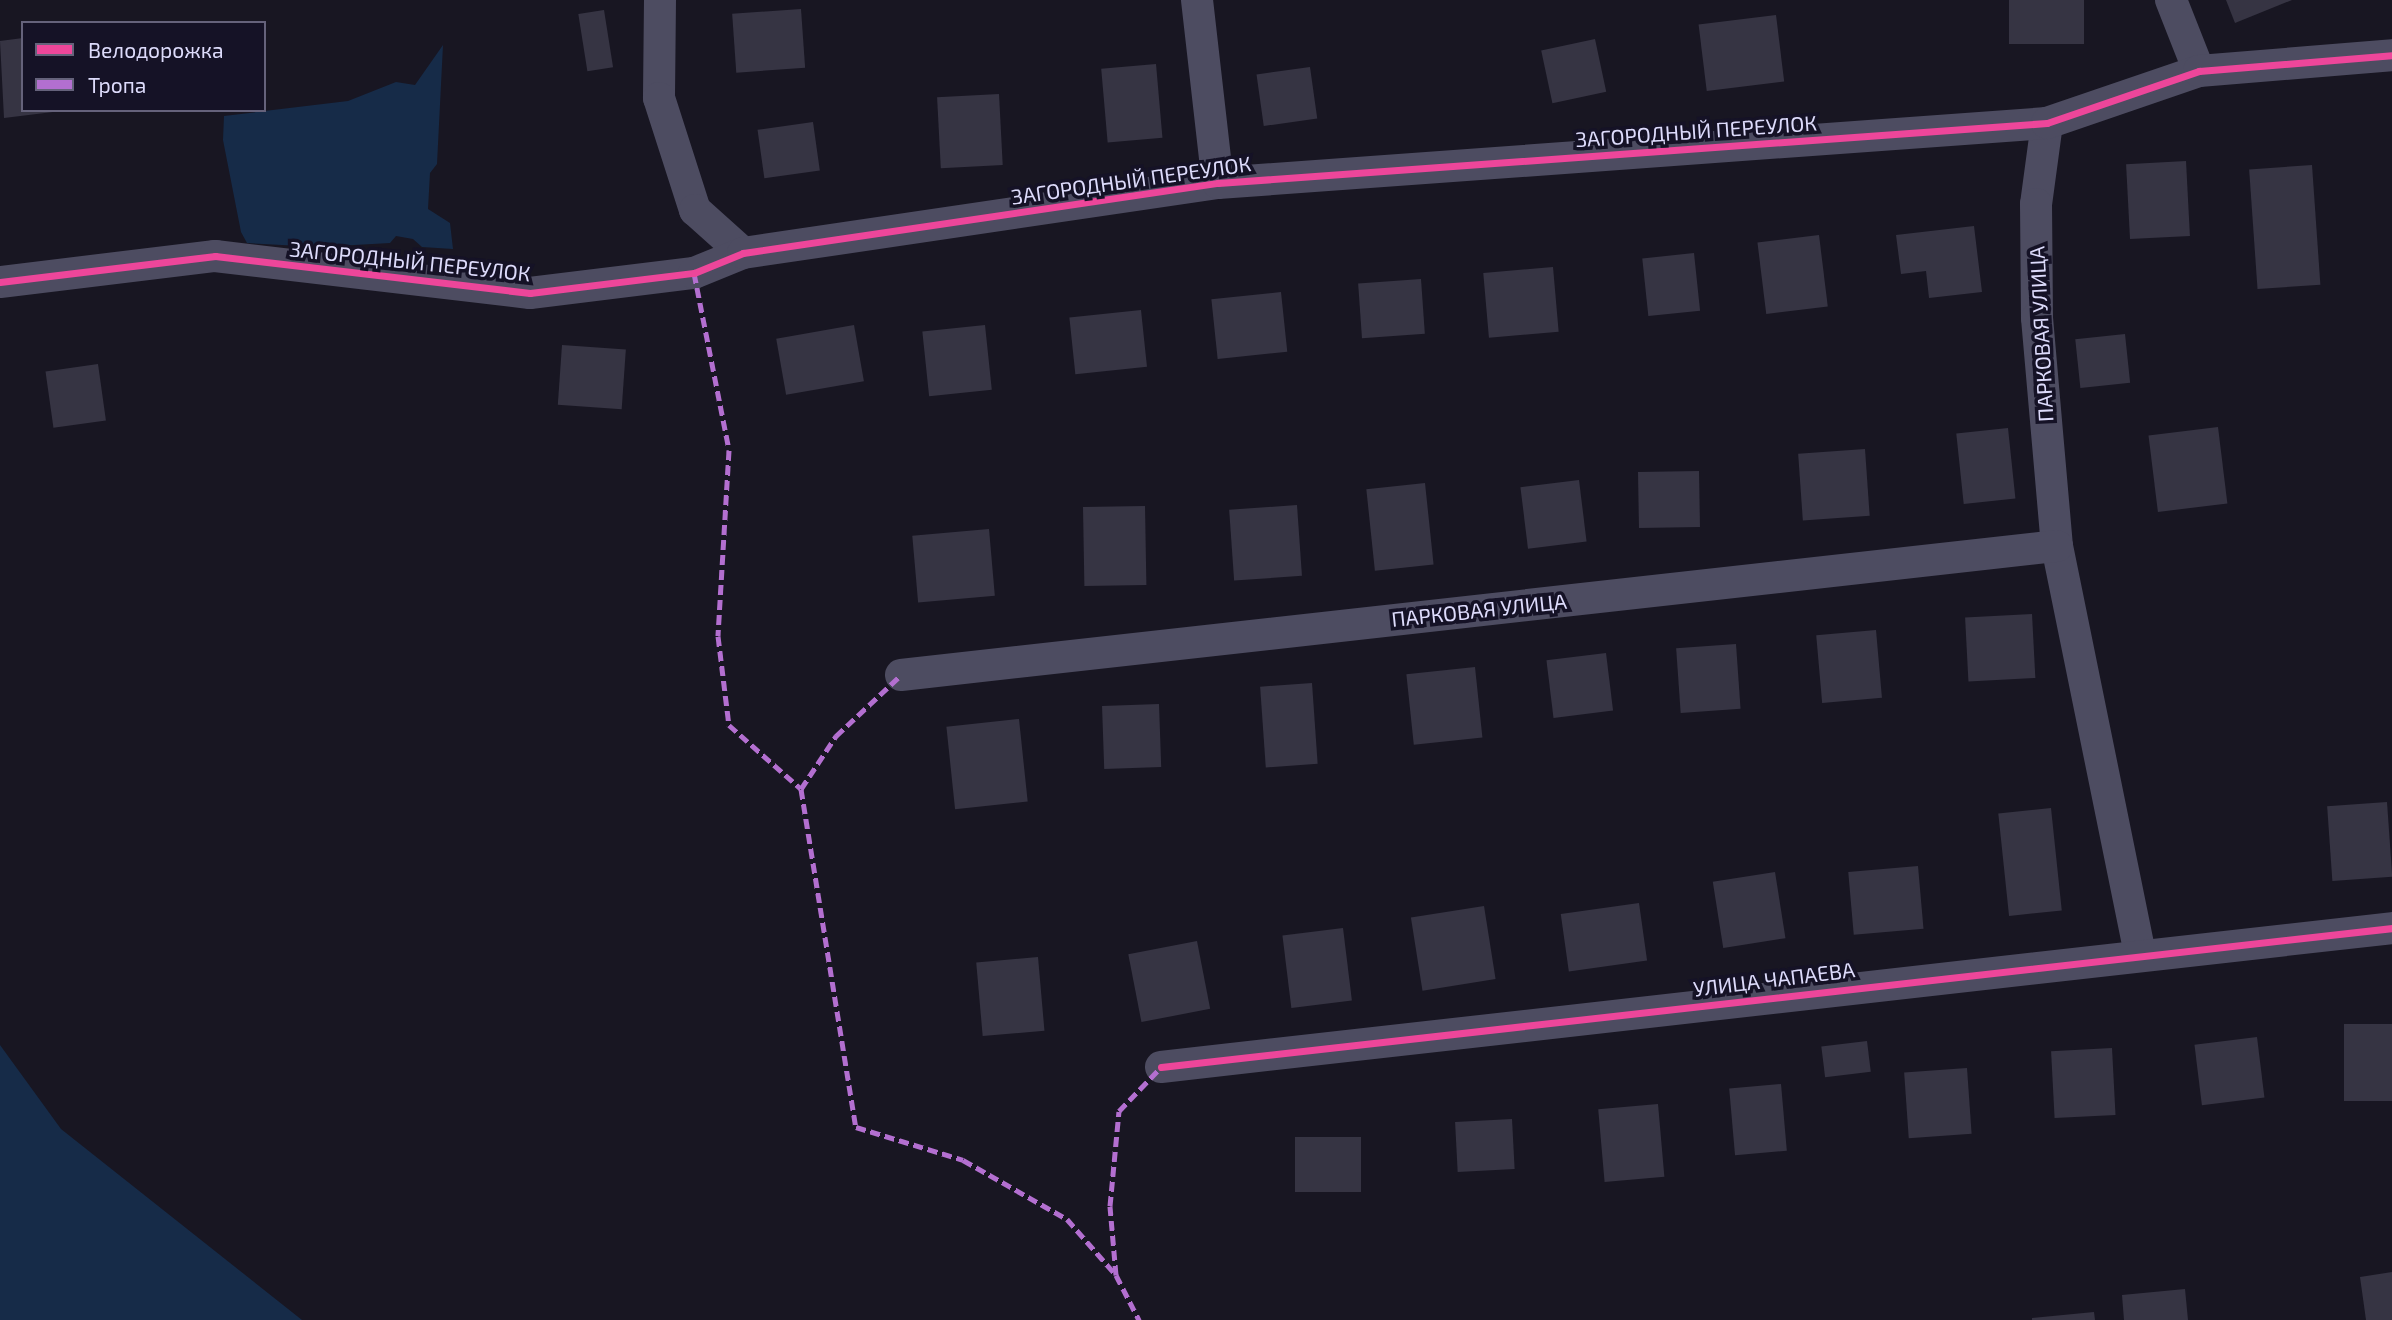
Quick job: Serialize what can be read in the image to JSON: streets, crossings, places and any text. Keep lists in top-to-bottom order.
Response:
{
  "streets": {
    "street": ["ЗАГОРОДНЫЙ ПЕРЕУЛОК", "ПАРКОВАЯ УЛИЦА", "УЛИЦА ЧАПАЕВА"]
  },
  "crossings": [
    ["ЗАГОРОДНЫЙ ПЕРЕУЛОК", "ПАРКОВАЯ УЛИЦА"],
    ["ПАРКОВАЯ УЛИЦА", "УЛИЦА ЧАПАЕВА"]
  ],
  "legend": ["Велодорожка", "Тропа"]
}
